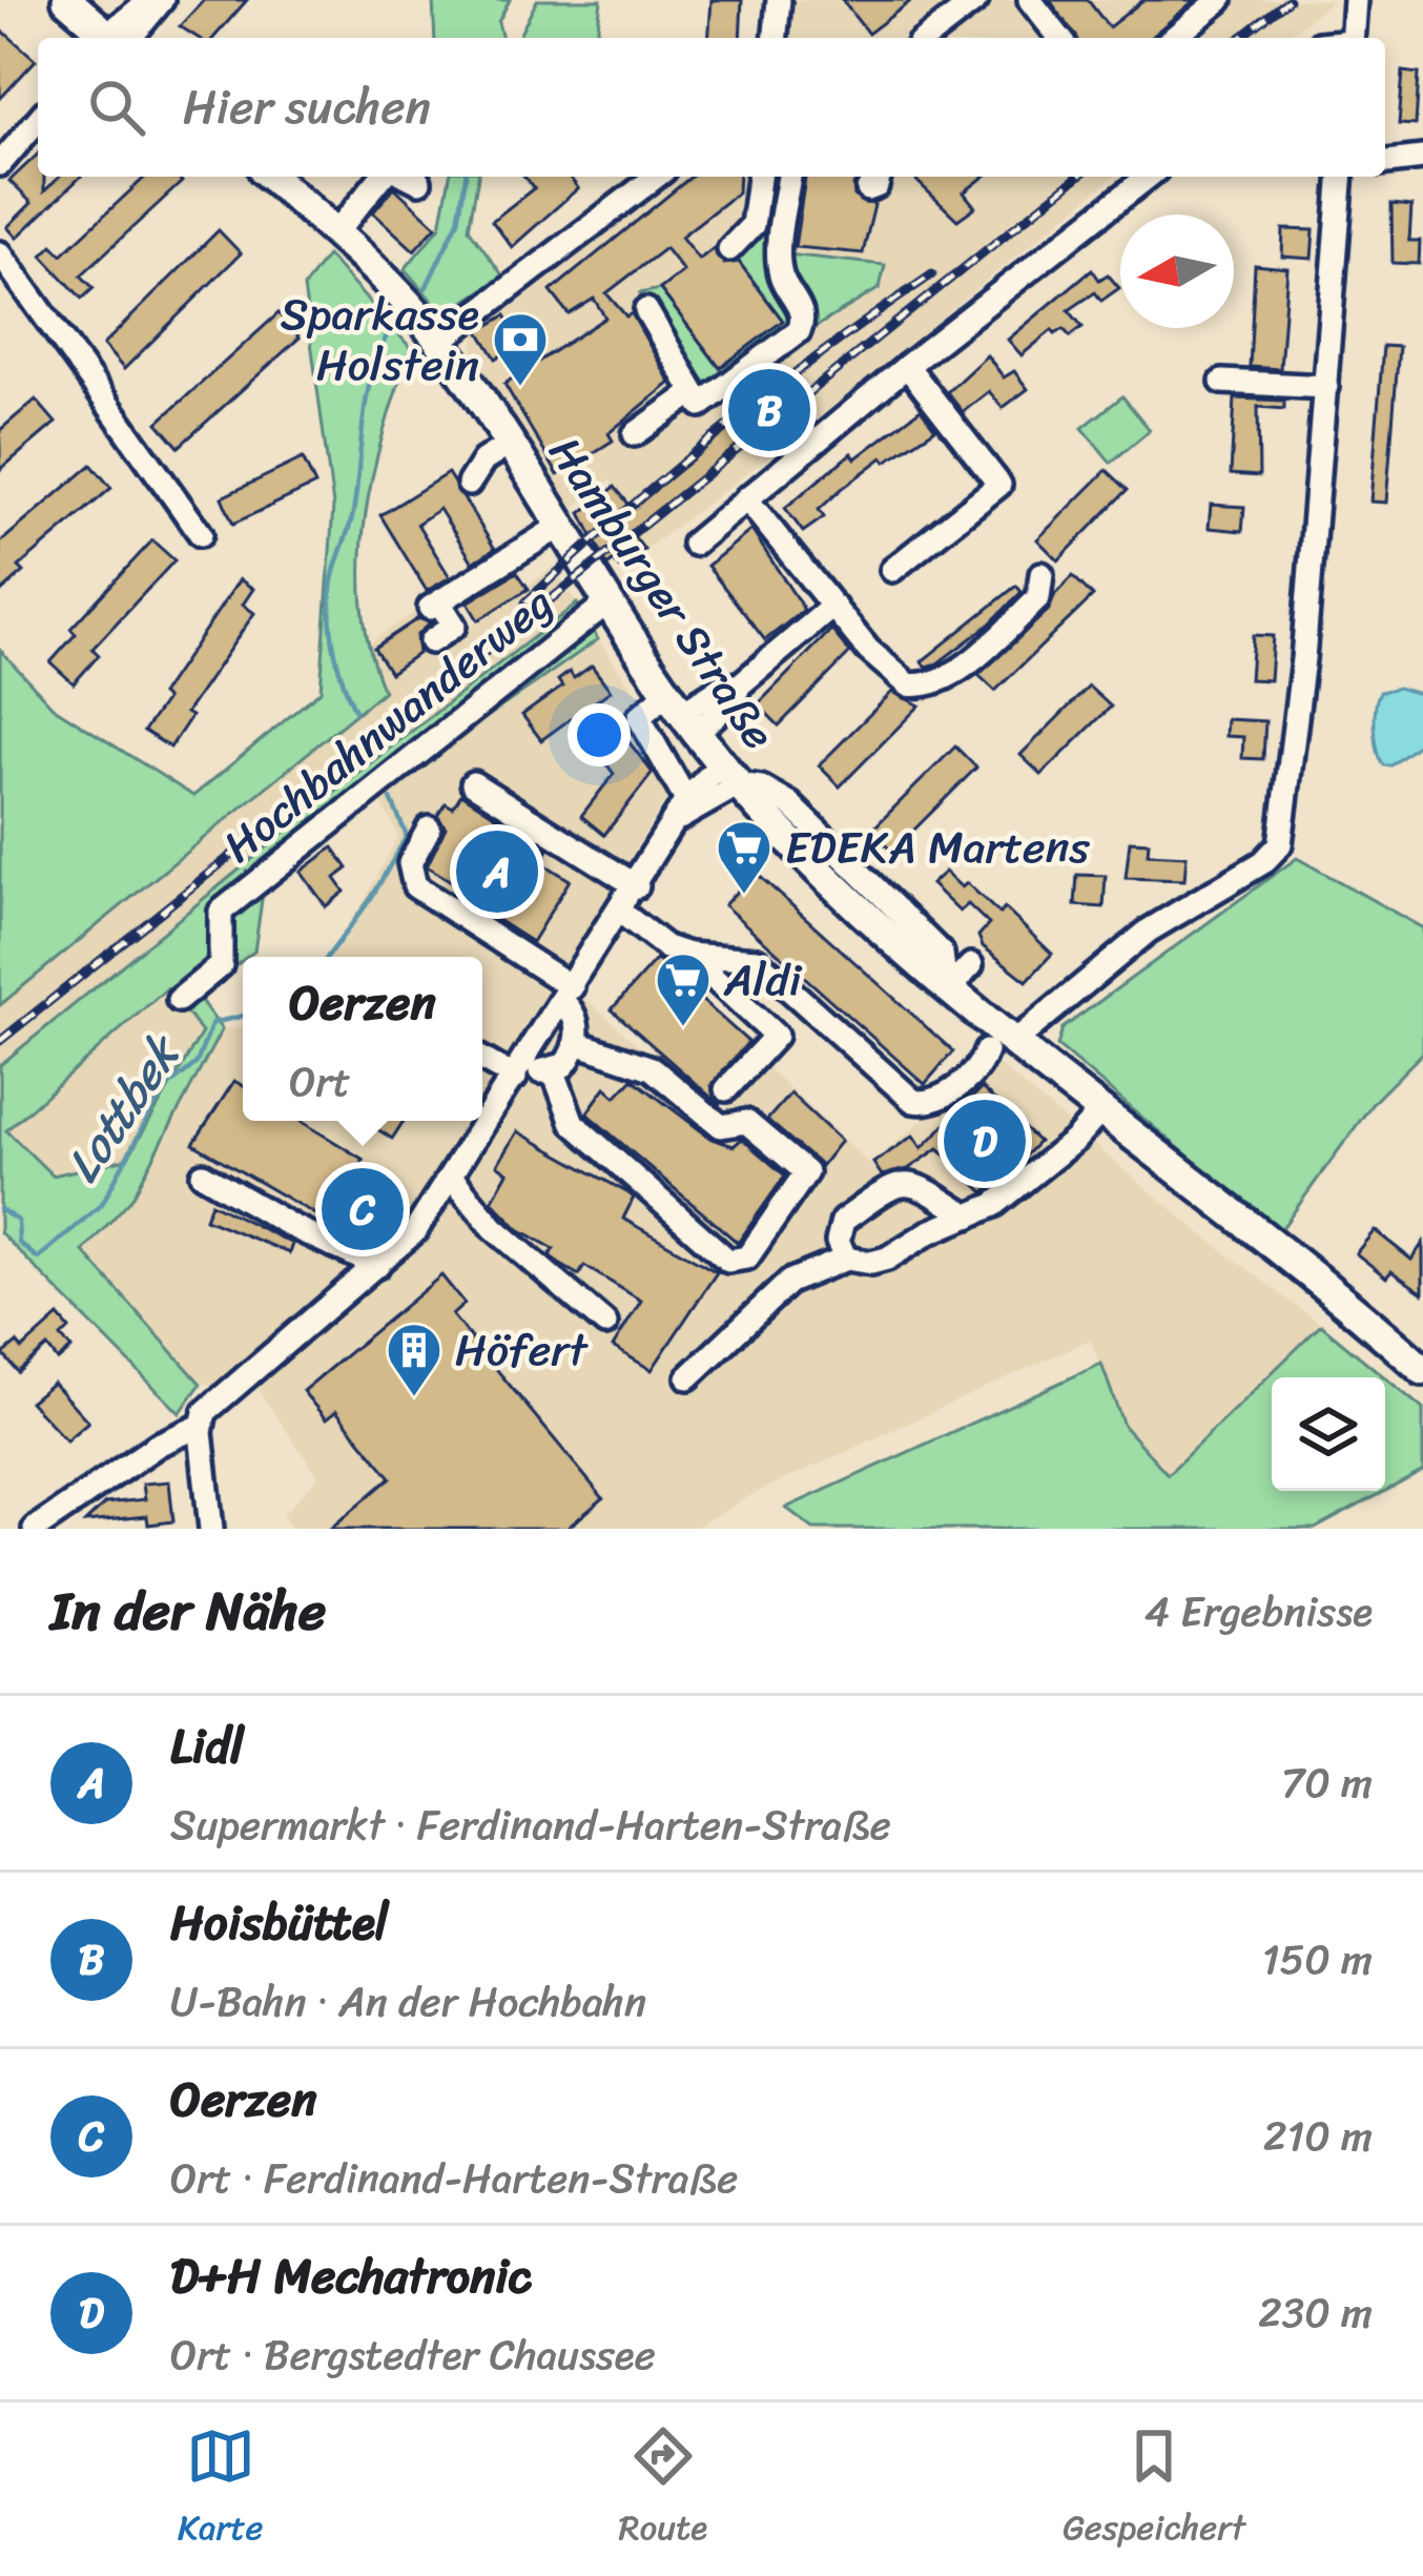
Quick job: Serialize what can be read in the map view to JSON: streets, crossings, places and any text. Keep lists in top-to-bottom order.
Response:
{
  "streets": {
    "main road": ["Hamburger Straße"],
    "street": ["Hochbahnwanderweg"]
  },
  "crossings": [
    ["Hamburger Straße", "Hochbahnwanderweg"]
  ],
  "water": ["Lottbek"],
  "places": {
    "bank": ["Sparkasse Holstein"],
    "supermarket": ["EDEKA Martens", "Aldi"],
    "building": ["Höfert"]
  },
  "north": "left",
  "page": {
    "search": "Hier suchen",
    "pins": [
      "B",
      "A",
      "D",
      "C"
    ],
    "popup": ["Oerzen", "Ort"],
    "heading": ["In der Nähe", "4 Ergebnisse"],
    "list": [
      {
        "mark": "A",
        "name": "Lidl",
        "note": "Supermarkt · Ferdinand-Harten-Straße",
        "value": "70 m"
      },
      {
        "mark": "B",
        "name": "Hoisbüttel",
        "note": "U-Bahn · An der Hochbahn",
        "value": "150 m"
      },
      {
        "mark": "C",
        "name": "Oerzen",
        "note": "Ort · Ferdinand-Harten-Straße",
        "value": "210 m"
      },
      {
        "mark": "D",
        "name": "D+H Mechatronic",
        "note": "Ort · Bergstedter Chaussee",
        "value": "230 m"
      }
    ],
    "nav": ["Karte", "Route", "Gespeichert"]
  }
}
